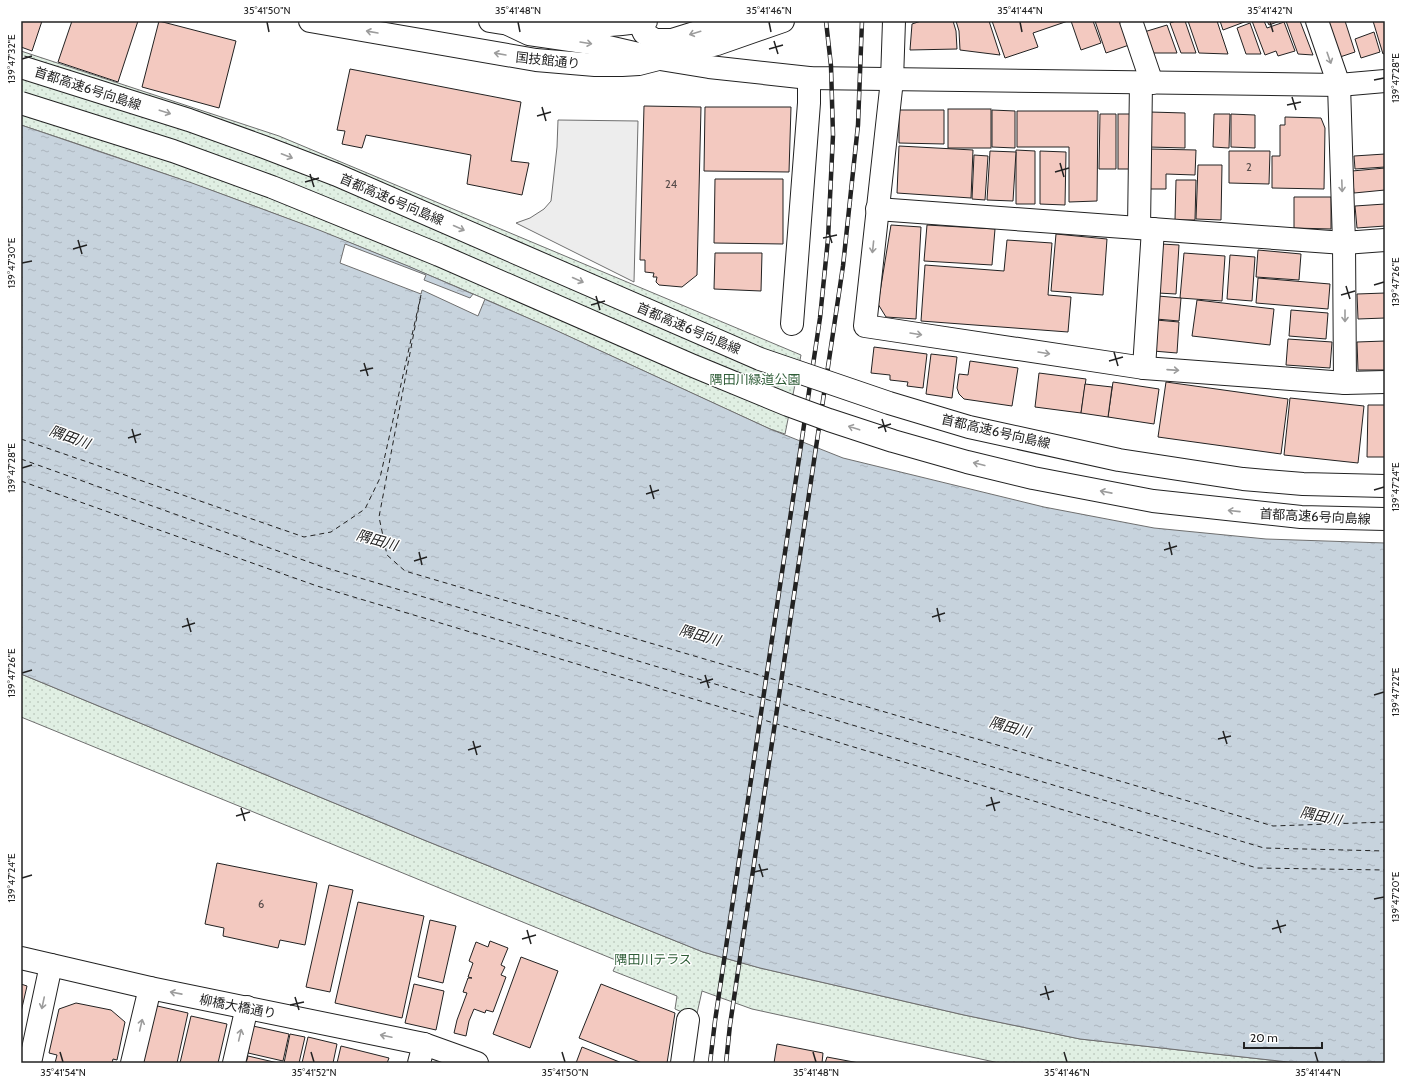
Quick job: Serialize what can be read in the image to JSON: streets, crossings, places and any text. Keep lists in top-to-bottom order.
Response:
{
  "streets": {
    "main road": ["国技館通り", "首都高速6号向島線", "柳橋大橋通り"]
  },
  "one_way": ["柳橋大橋通り"],
  "water": ["隅田川"],
  "parks": ["隅田川緑道公園", "隅田川テラス"],
  "house_numbers": ["2", "24", "6"],
  "scale_bar": "20 m",
  "coordinates": [
    "35°41'50\"N",
    "35°41'48\"N",
    "35°41'46\"N",
    "35°41'44\"N",
    "35°41'42\"N",
    "139°47'32\"E",
    "139°47'28\"E",
    "139°47'30\"E",
    "139°47'26\"E",
    "139°47'24\"E",
    "139°47'22\"E",
    "139°47'20\"E",
    "35°41'54\"N",
    "35°41'52\"N"
  ]
}
